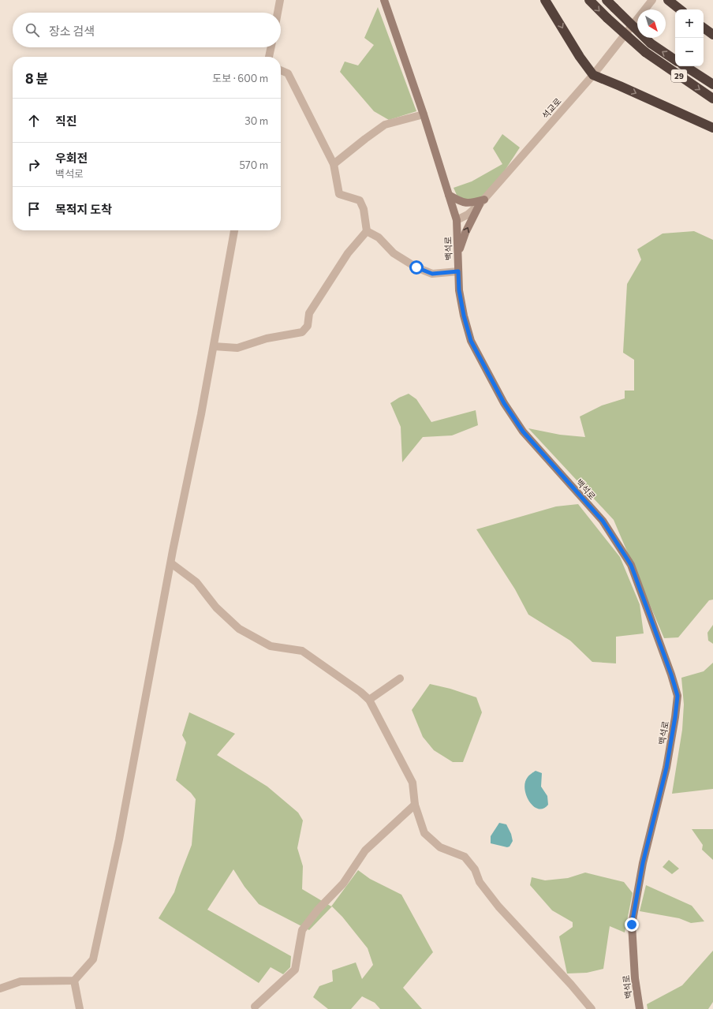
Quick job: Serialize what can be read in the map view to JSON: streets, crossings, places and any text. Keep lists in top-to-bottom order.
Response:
{
  "streets": {
    "highway": ["29"],
    "street": ["석교로", "백석로"]
  },
  "crossings": [
    ["석교로", "백석로"]
  ],
  "north": "bottom right",
  "page": {
    "map_buttons": ["+", "−"],
    "search": "장소 검색",
    "heading": ["8 분", "도보 · 600 m"],
    "list": [
      ["직진", "30 m"],
      ["우회전", "백석로", "570 m"],
      "목적지 도착"
    ]
  }
}
